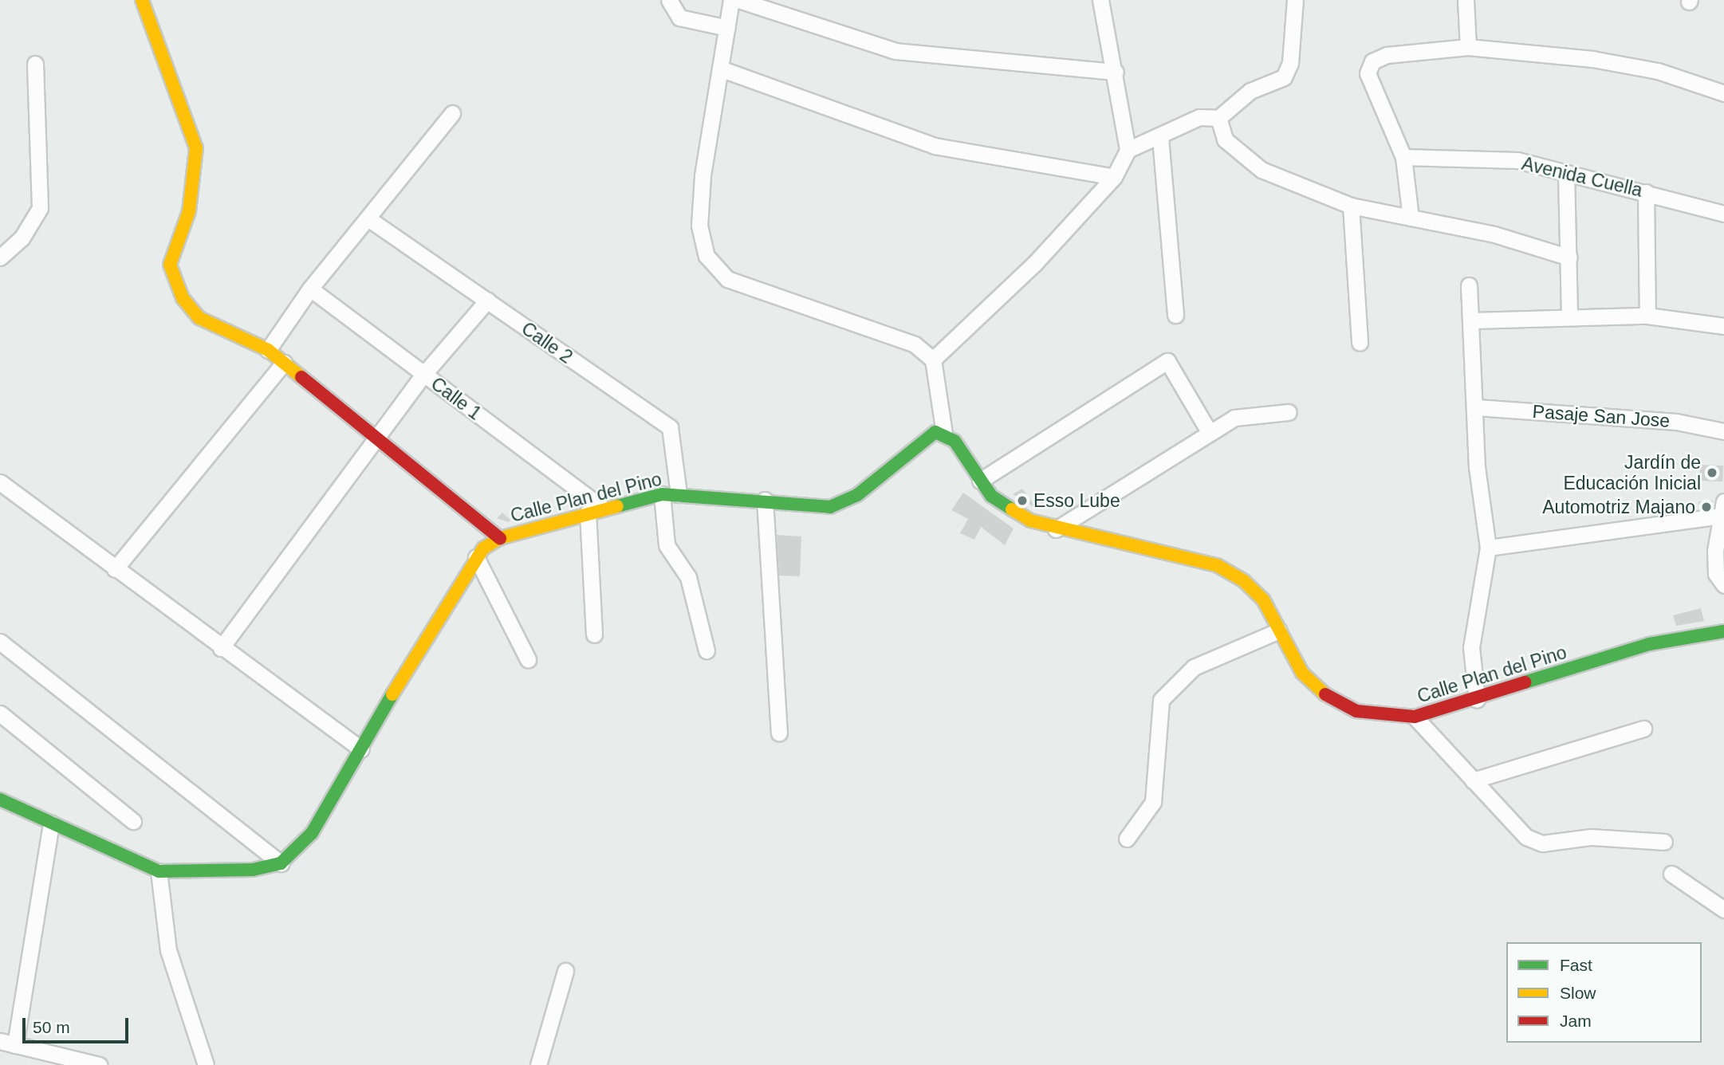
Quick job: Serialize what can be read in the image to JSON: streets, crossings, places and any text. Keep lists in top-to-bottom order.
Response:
{
  "streets": {
    "street": [
      "Avenida Cuella",
      "Calle 2",
      "Calle 1",
      "Pasaje San Jose",
      "Calle Plan del Pino"
    ]
  },
  "crossings": [
    ["Calle 2", "Calle Plan del Pino"],
    ["Calle 1", "Calle Plan del Pino"]
  ],
  "places": ["Jardín de Educación Inicial", "Esso Lube", "Automotriz Majano"],
  "legend": ["Fast", "Slow", "Jam"],
  "scale_bar": "50 m"
}
